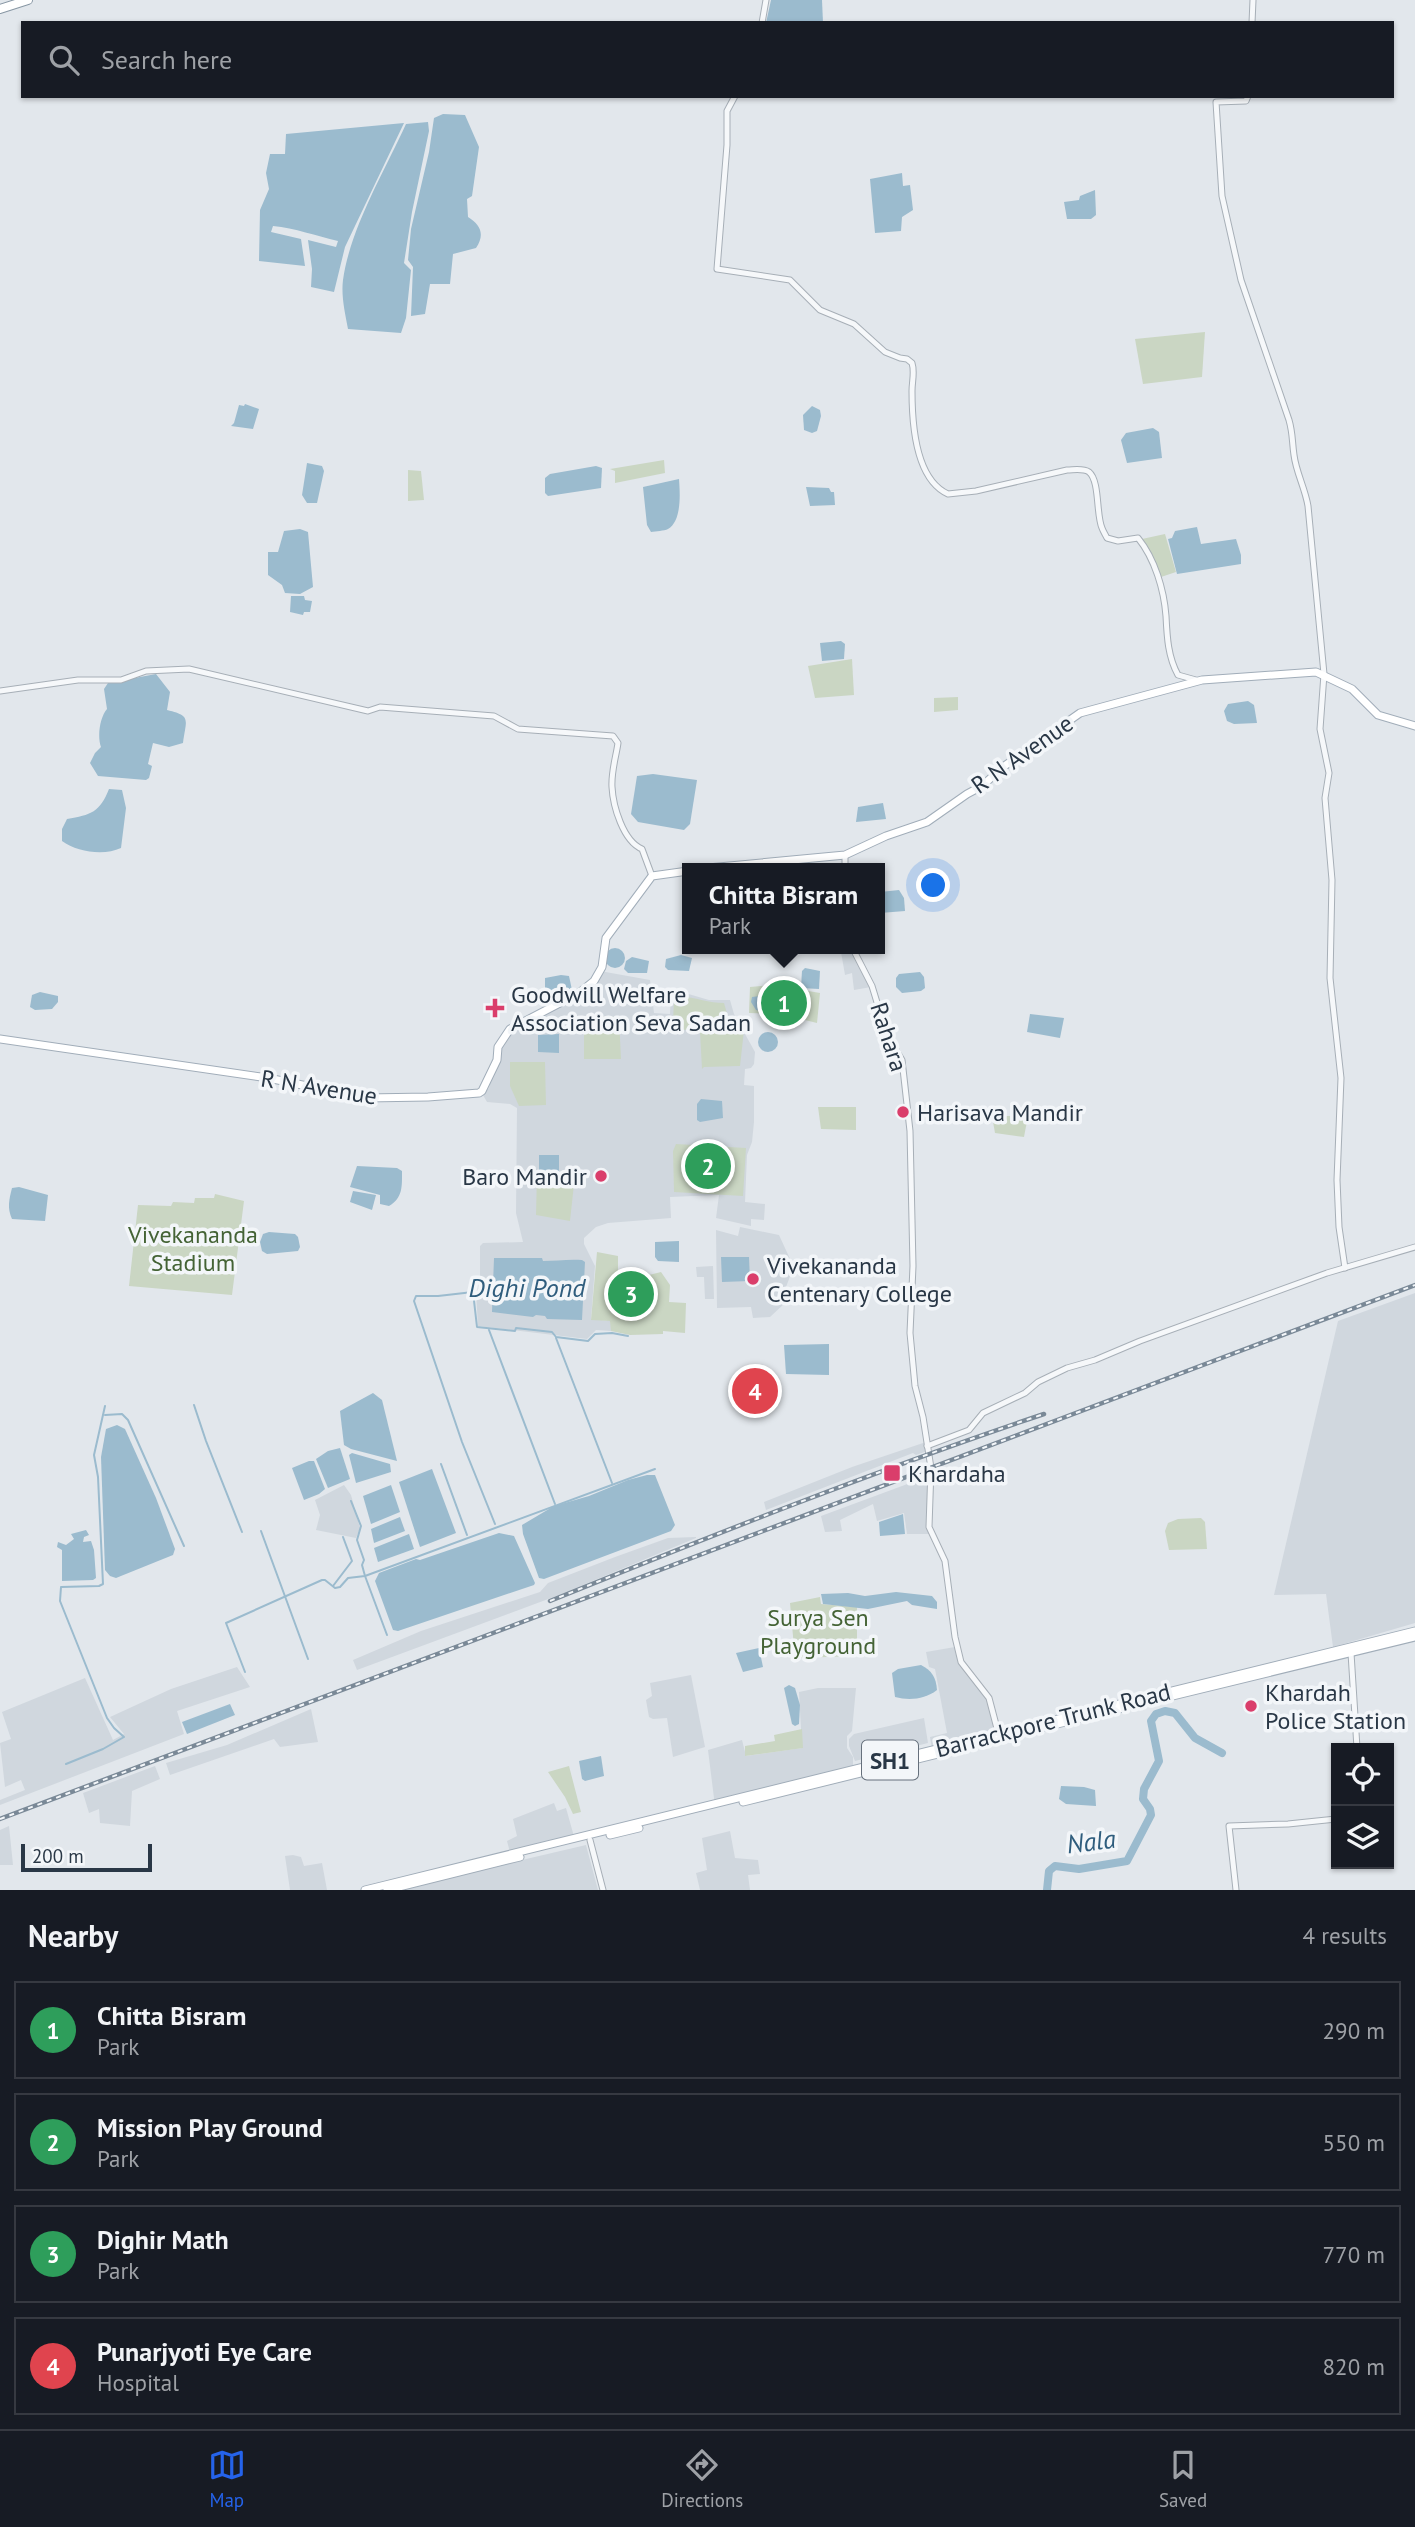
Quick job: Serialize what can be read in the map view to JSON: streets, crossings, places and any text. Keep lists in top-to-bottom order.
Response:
{
  "streets": {
    "main road": ["R N Avenue", "Barrackpore Trunk Road", "SH1"],
    "street": ["Rahara"]
  },
  "crossings": [
    ["Rahara", "Barrackpore Trunk Road"]
  ],
  "water": ["Dighi Pond", "Nala"],
  "parks": ["Vivekananda Stadium", "Surya Sen Playground"],
  "places": {
    "health": ["Goodwill Welfare Association Seva Sadan"],
    "other": [
      "Harisava Mandir",
      "Baro Mandir",
      "Vivekananda Centenary College",
      "Khardah Police Station"
    ],
    "transit": ["Khardaha"]
  },
  "scale_bar": "200 m",
  "page": {
    "search": "Search here",
    "popup": ["Chitta Bisram", "Park"],
    "pins": [
      "1",
      "2",
      "3",
      "4"
    ],
    "scale": "200 m",
    "heading": ["Nearby", "4 results"],
    "list": [
      {
        "mark": "1",
        "name": "Chitta Bisram",
        "note": "Park",
        "value": "290 m"
      },
      {
        "mark": "2",
        "name": "Mission Play Ground",
        "note": "Park",
        "value": "550 m"
      },
      {
        "mark": "3",
        "name": "Dighir Math",
        "note": "Park",
        "value": "770 m"
      },
      {
        "mark": "4",
        "name": "Punarjyoti Eye Care",
        "note": "Hospital",
        "value": "820 m"
      }
    ],
    "nav": ["Map", "Directions", "Saved"]
  }
}
